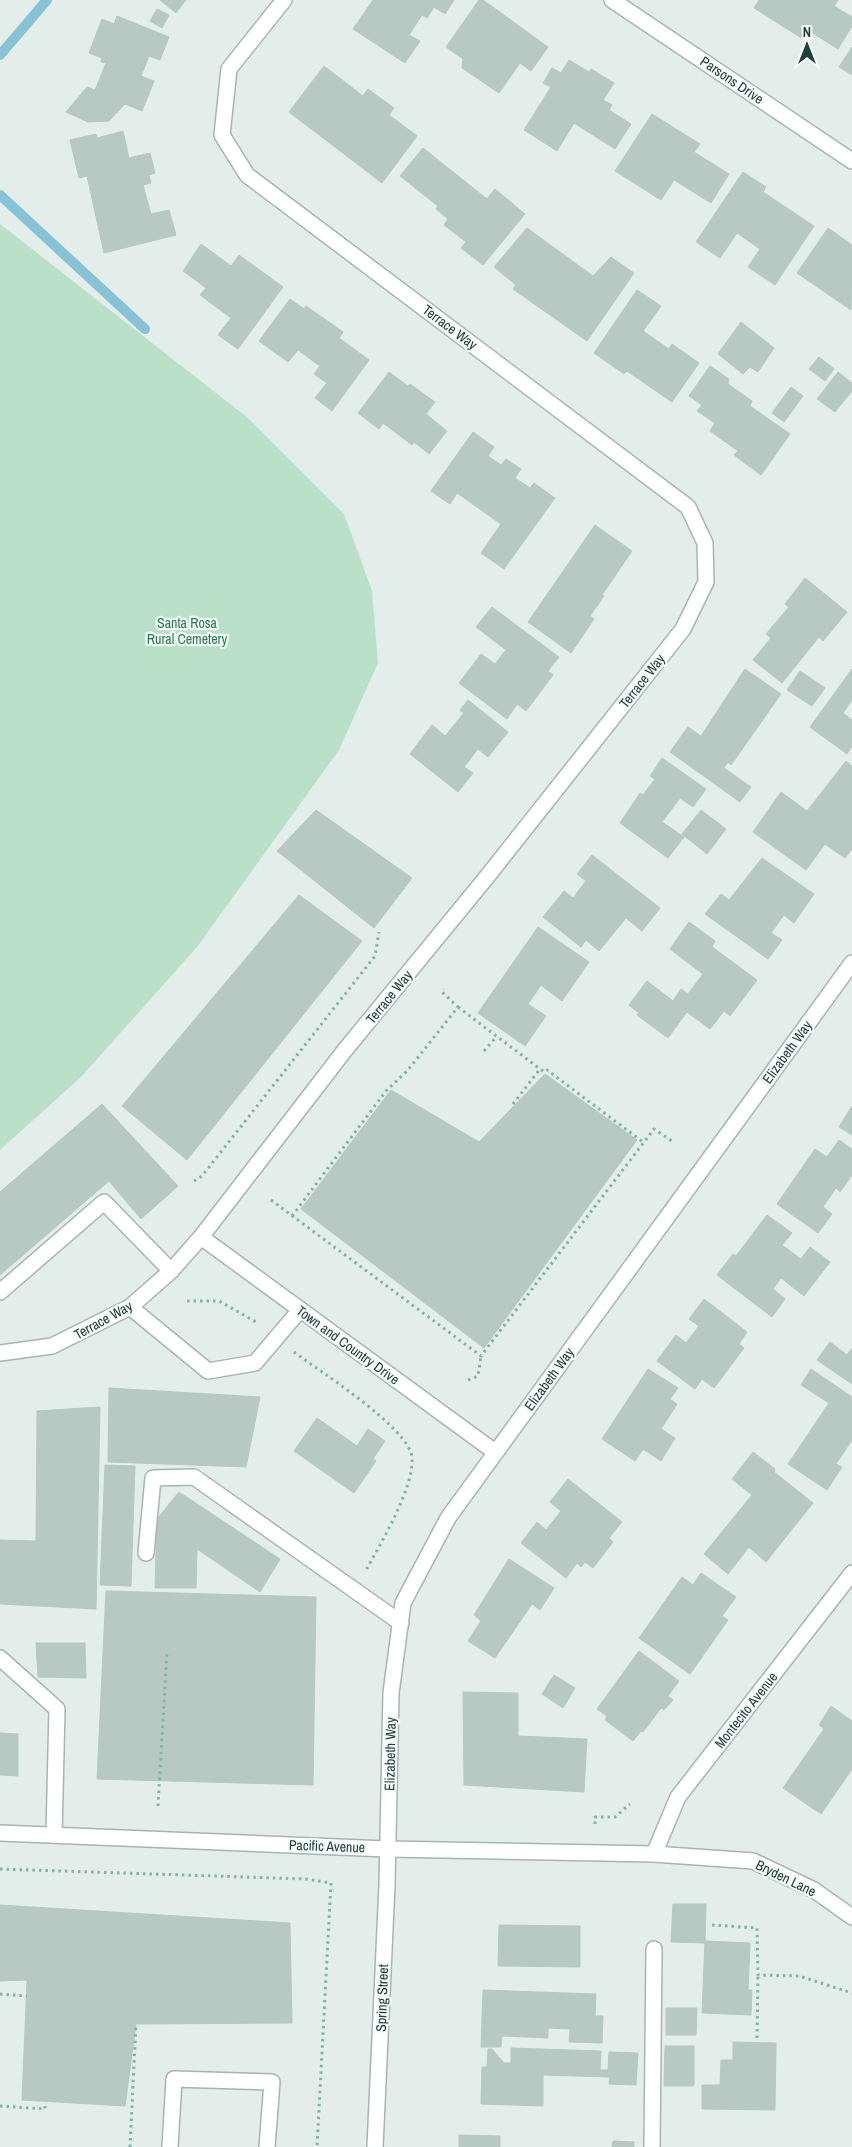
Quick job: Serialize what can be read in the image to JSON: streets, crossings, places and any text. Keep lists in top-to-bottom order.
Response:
{
  "streets": {
    "street": [
      "Parsons Drive",
      "Terrace Way",
      "Elizabeth Way",
      "Town and Country Drive",
      "Montecito Avenue",
      "Pacific Avenue",
      "Bryden Lane",
      "Spring Street"
    ]
  },
  "crossings": [
    ["Terrace Way", "Town and Country Drive"],
    ["Elizabeth Way", "Town and Country Drive"],
    ["Elizabeth Way", "Pacific Avenue"],
    ["Elizabeth Way", "Spring Street"],
    ["Montecito Avenue", "Pacific Avenue"],
    ["Montecito Avenue", "Bryden Lane"],
    ["Pacific Avenue", "Bryden Lane"],
    ["Pacific Avenue", "Spring Street"]
  ],
  "parks": ["Santa Rosa Rural Cemetery"],
  "north": "top"
}
